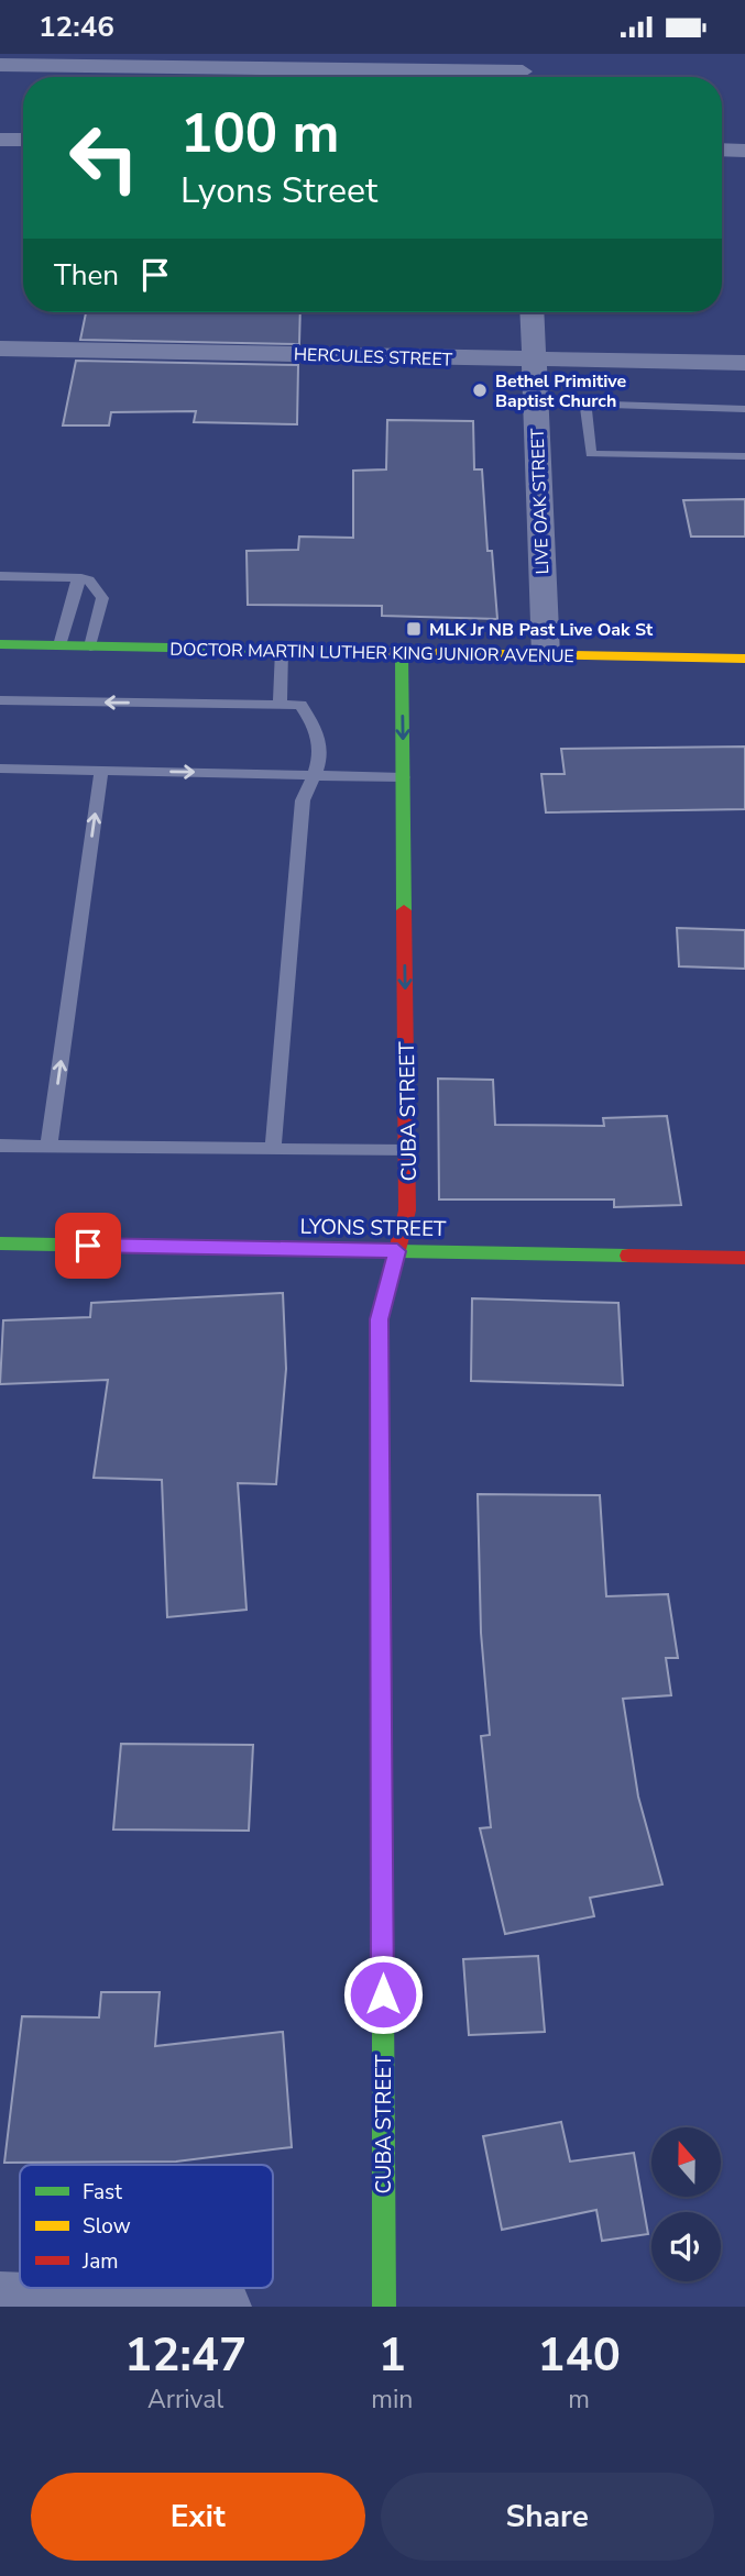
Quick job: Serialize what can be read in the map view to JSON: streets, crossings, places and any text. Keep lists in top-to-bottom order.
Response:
{
  "streets": {
    "street": [
      "HERCULES STREET",
      "LIVE OAK STREET",
      "DOCTOR MARTIN LUTHER KING JUNIOR AVENUE",
      "CUBA STREET",
      "LYONS STREET"
    ]
  },
  "crossings": [
    ["HERCULES STREET", "LIVE OAK STREET"],
    ["LIVE OAK STREET", "DOCTOR MARTIN LUTHER KING JUNIOR AVENUE"],
    ["DOCTOR MARTIN LUTHER KING JUNIOR AVENUE", "CUBA STREET"],
    ["CUBA STREET", "LYONS STREET"]
  ],
  "places": {
    "other": ["Bethel Primitive Baptist Church"],
    "transit": ["MLK Jr NB Past Live Oak St"]
  },
  "legend": ["Fast", "Slow", "Jam"],
  "north": "top",
  "page": {
    "status": "12:46",
    "turn": ["100 m", "Lyons Street"],
    "then": "Then",
    "eta": [
      "12:47",
      "Arrival",
      "1",
      "min",
      "140",
      "m"
    ],
    "buttons": ["Exit", "Share"]
  }
}
